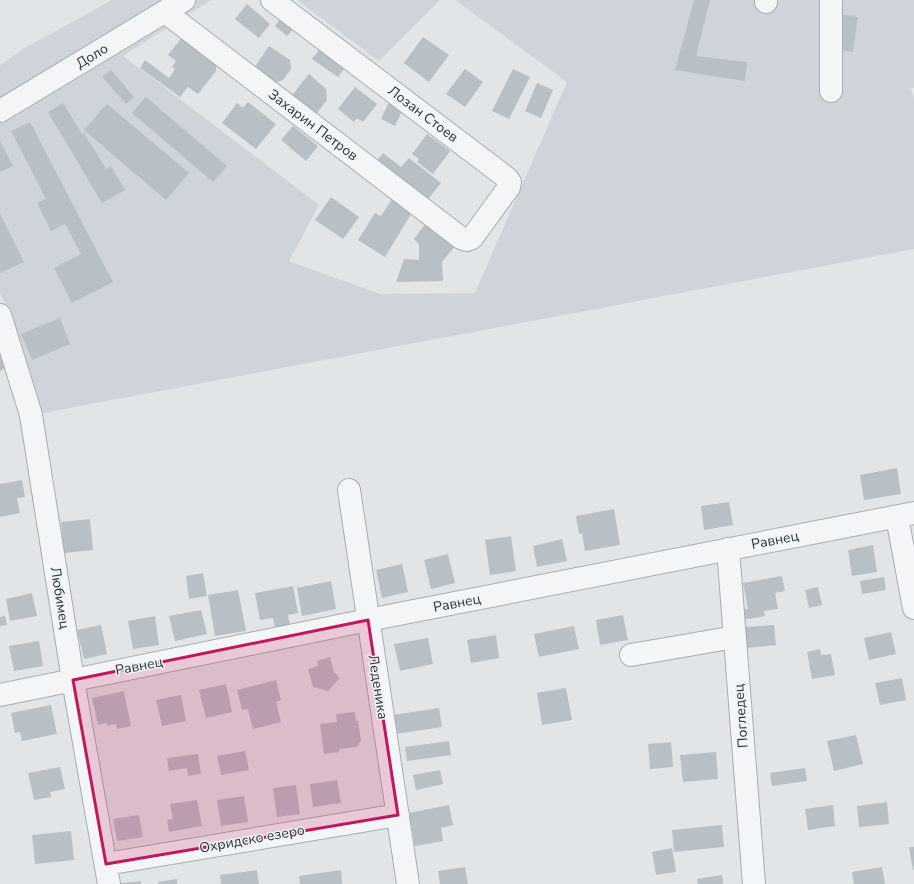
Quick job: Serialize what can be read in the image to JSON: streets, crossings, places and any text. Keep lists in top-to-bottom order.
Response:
{
  "streets": {
    "street": [
      "Доло",
      "Лозан Стоев",
      "Захарин Петров",
      "Равнец",
      "Любимец",
      "Леденика",
      "Погледец",
      "Охридско езеро"
    ]
  },
  "crossings": [
    ["Доло", "Захарин Петров"],
    ["Лозан Стоев", "Захарин Петров"],
    ["Равнец", "Любимец"],
    ["Равнец", "Леденика"],
    ["Равнец", "Погледец"],
    ["Любимец", "Охридско езеро"],
    ["Леденика", "Охридско езеро"]
  ]
}
